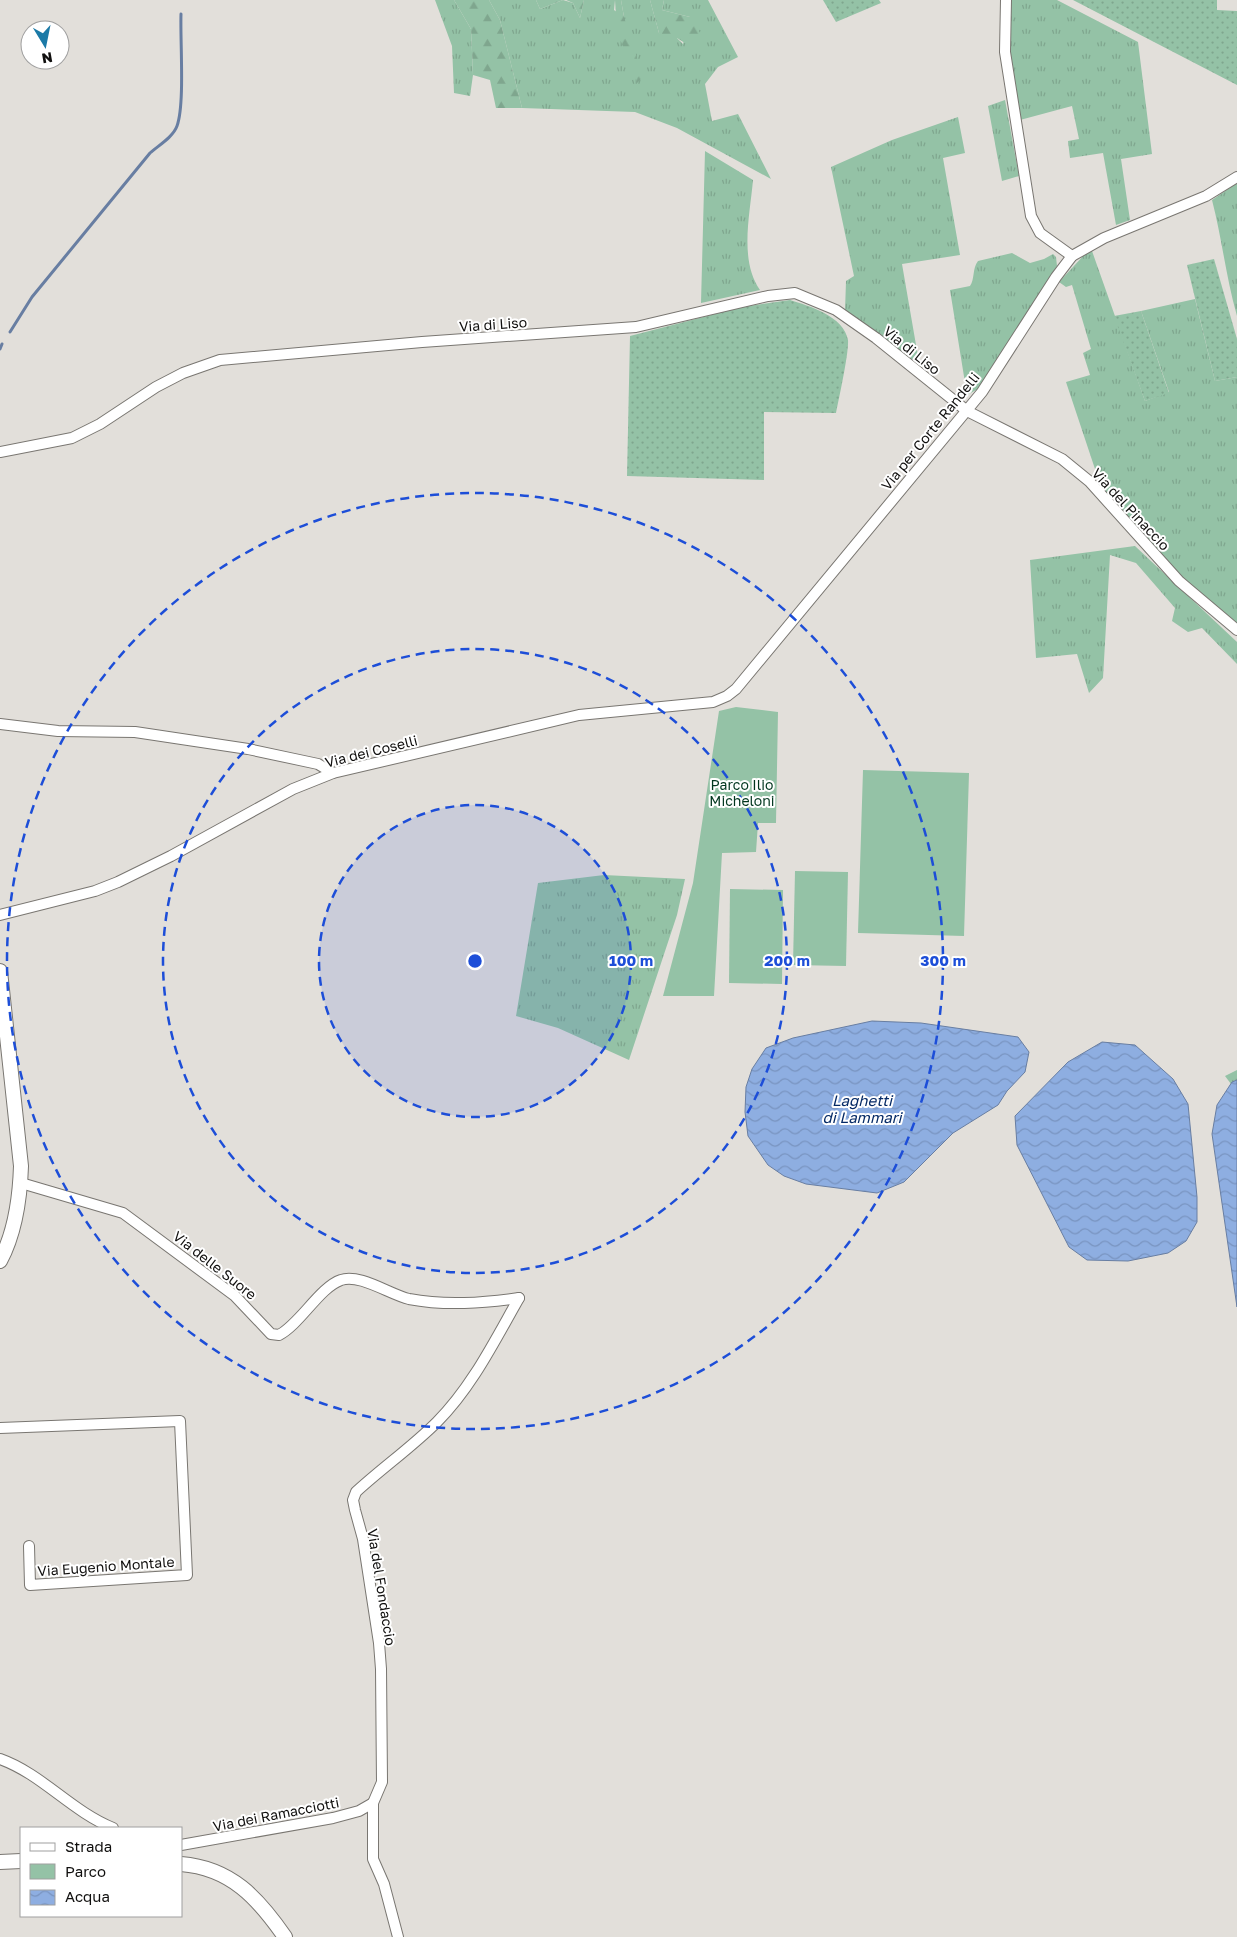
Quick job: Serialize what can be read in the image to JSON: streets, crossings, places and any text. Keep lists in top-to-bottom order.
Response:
{
  "streets": {
    "street": [
      "Via di Liso",
      "Via per Corte Randelli",
      "Via del Pinaccio",
      "Via dei Coselli",
      "Via delle Suore",
      "Via Eugenio Montale",
      "Via del Fondaccio",
      "Via dei Ramacciotti"
    ]
  },
  "crossings": [
    ["Via di Liso", "Via per Corte Randelli"],
    ["Via di Liso", "Via del Pinaccio"],
    ["Via per Corte Randelli", "Via del Pinaccio"],
    ["Via per Corte Randelli", "Via dei Coselli"],
    ["Via delle Suore", "Via del Fondaccio"],
    ["Via del Fondaccio", "Via dei Ramacciotti"]
  ],
  "water": ["Laghetti di Lammari"],
  "parks": ["Parco Ilio Micheloni"],
  "legend": ["Strada", "Parco", "Acqua"],
  "north": "bottom",
  "rings": ["100 m", "200 m", "300 m"]
}
